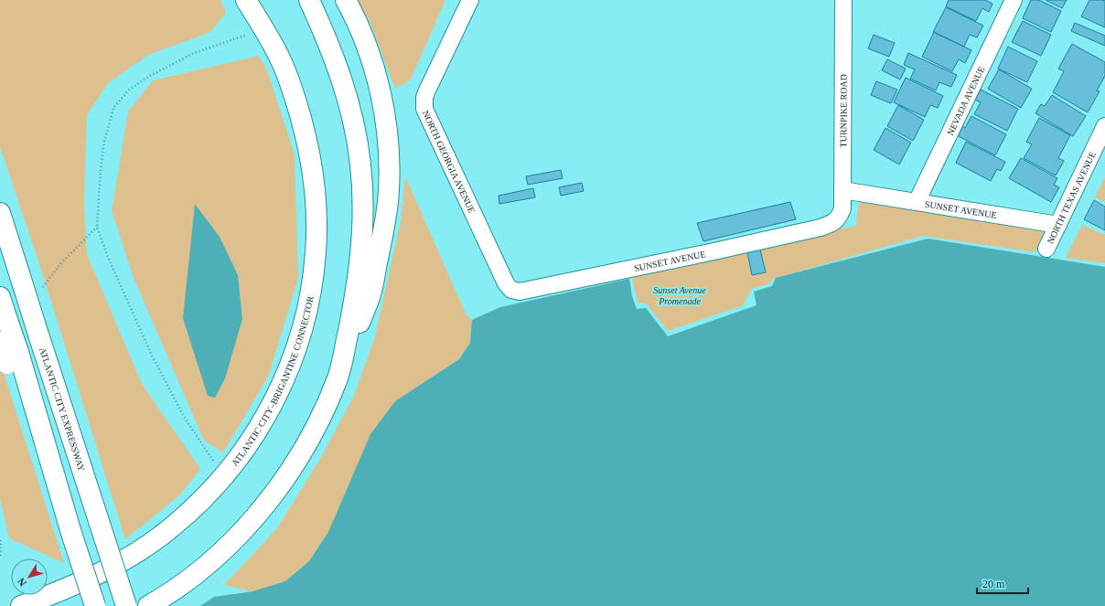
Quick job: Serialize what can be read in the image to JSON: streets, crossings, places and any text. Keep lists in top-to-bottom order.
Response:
{
  "streets": {
    "highway": ["ATLANTIC CITY–BRIGANTINE CONNECTOR", "ATLANTIC CITY EXPRESSWAY"],
    "street": [
      "NEVADA AVENUE",
      "TURNPIKE ROAD",
      "NORTH GEORGIA AVENUE",
      "NORTH TEXAS AVENUE",
      "SUNSET AVENUE"
    ]
  },
  "crossings": [
    ["NEVADA AVENUE", "SUNSET AVENUE"],
    ["TURNPIKE ROAD", "SUNSET AVENUE"],
    ["NORTH GEORGIA AVENUE", "SUNSET AVENUE"],
    ["NORTH TEXAS AVENUE", "SUNSET AVENUE"]
  ],
  "parks": ["Sunset Avenue Promenade"],
  "scale_bar": "20 m",
  "north": "bottom left"
}
